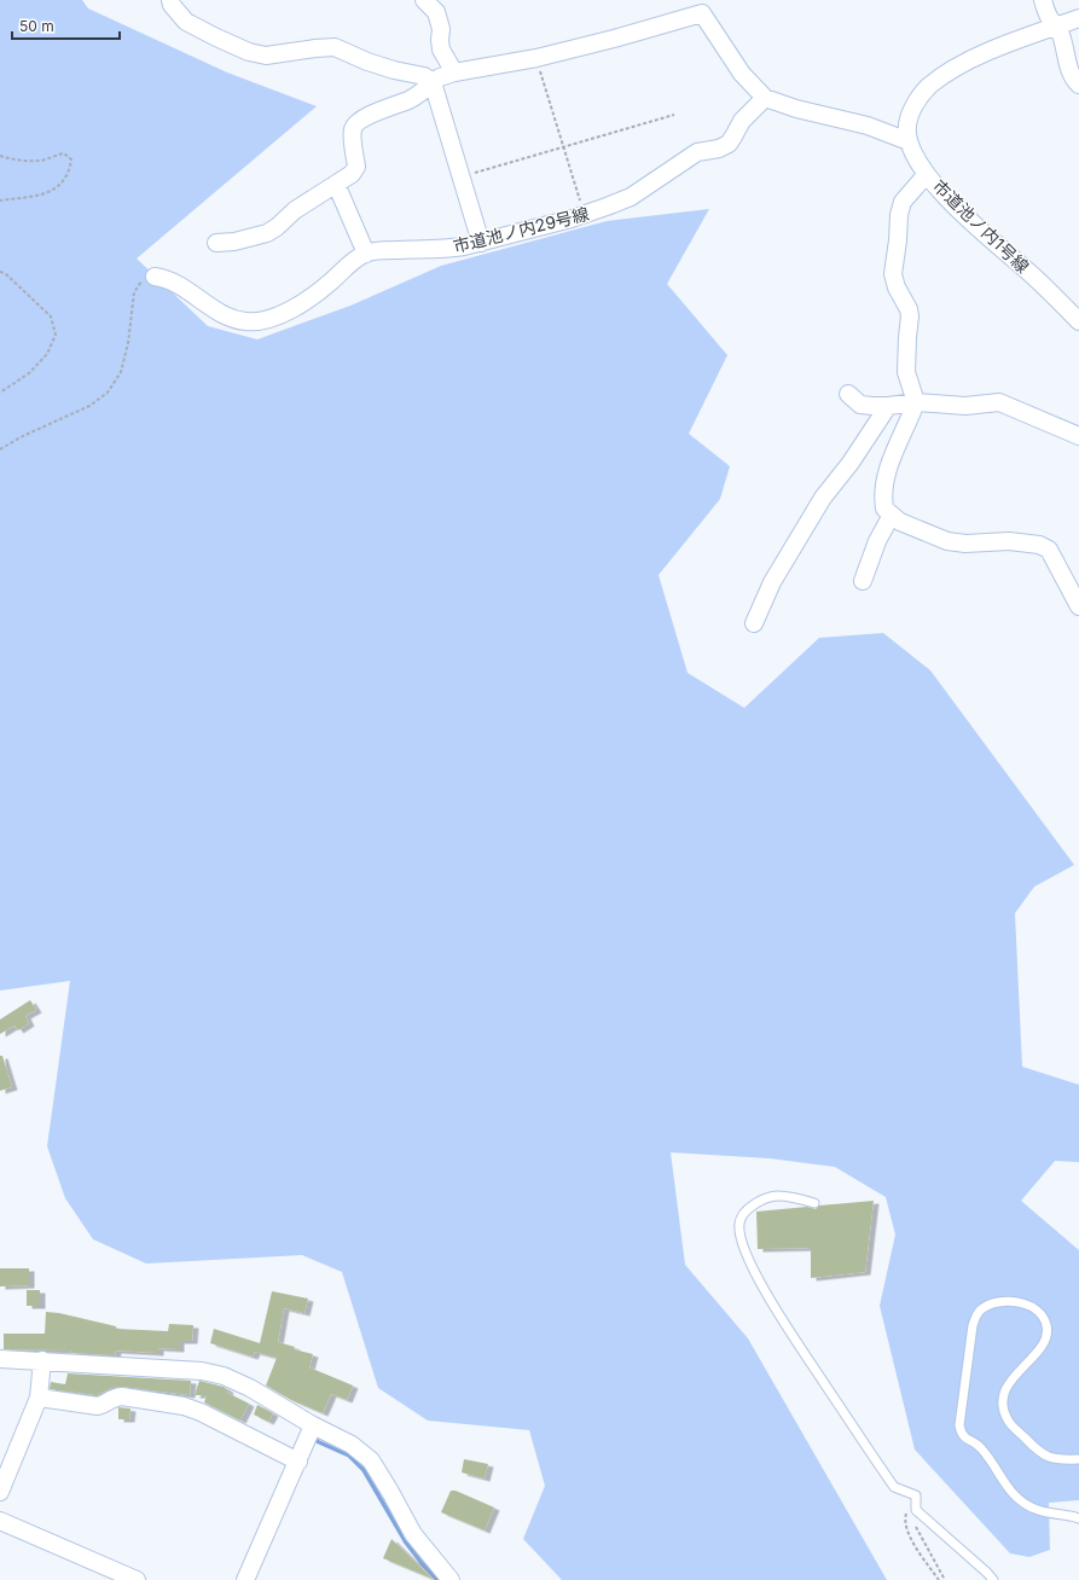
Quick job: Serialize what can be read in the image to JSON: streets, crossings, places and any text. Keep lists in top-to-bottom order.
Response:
{
  "streets": {
    "street": ["市道池ノ内1号線", "市道池ノ内29号線"]
  },
  "scale_bar": "50 m"
}
